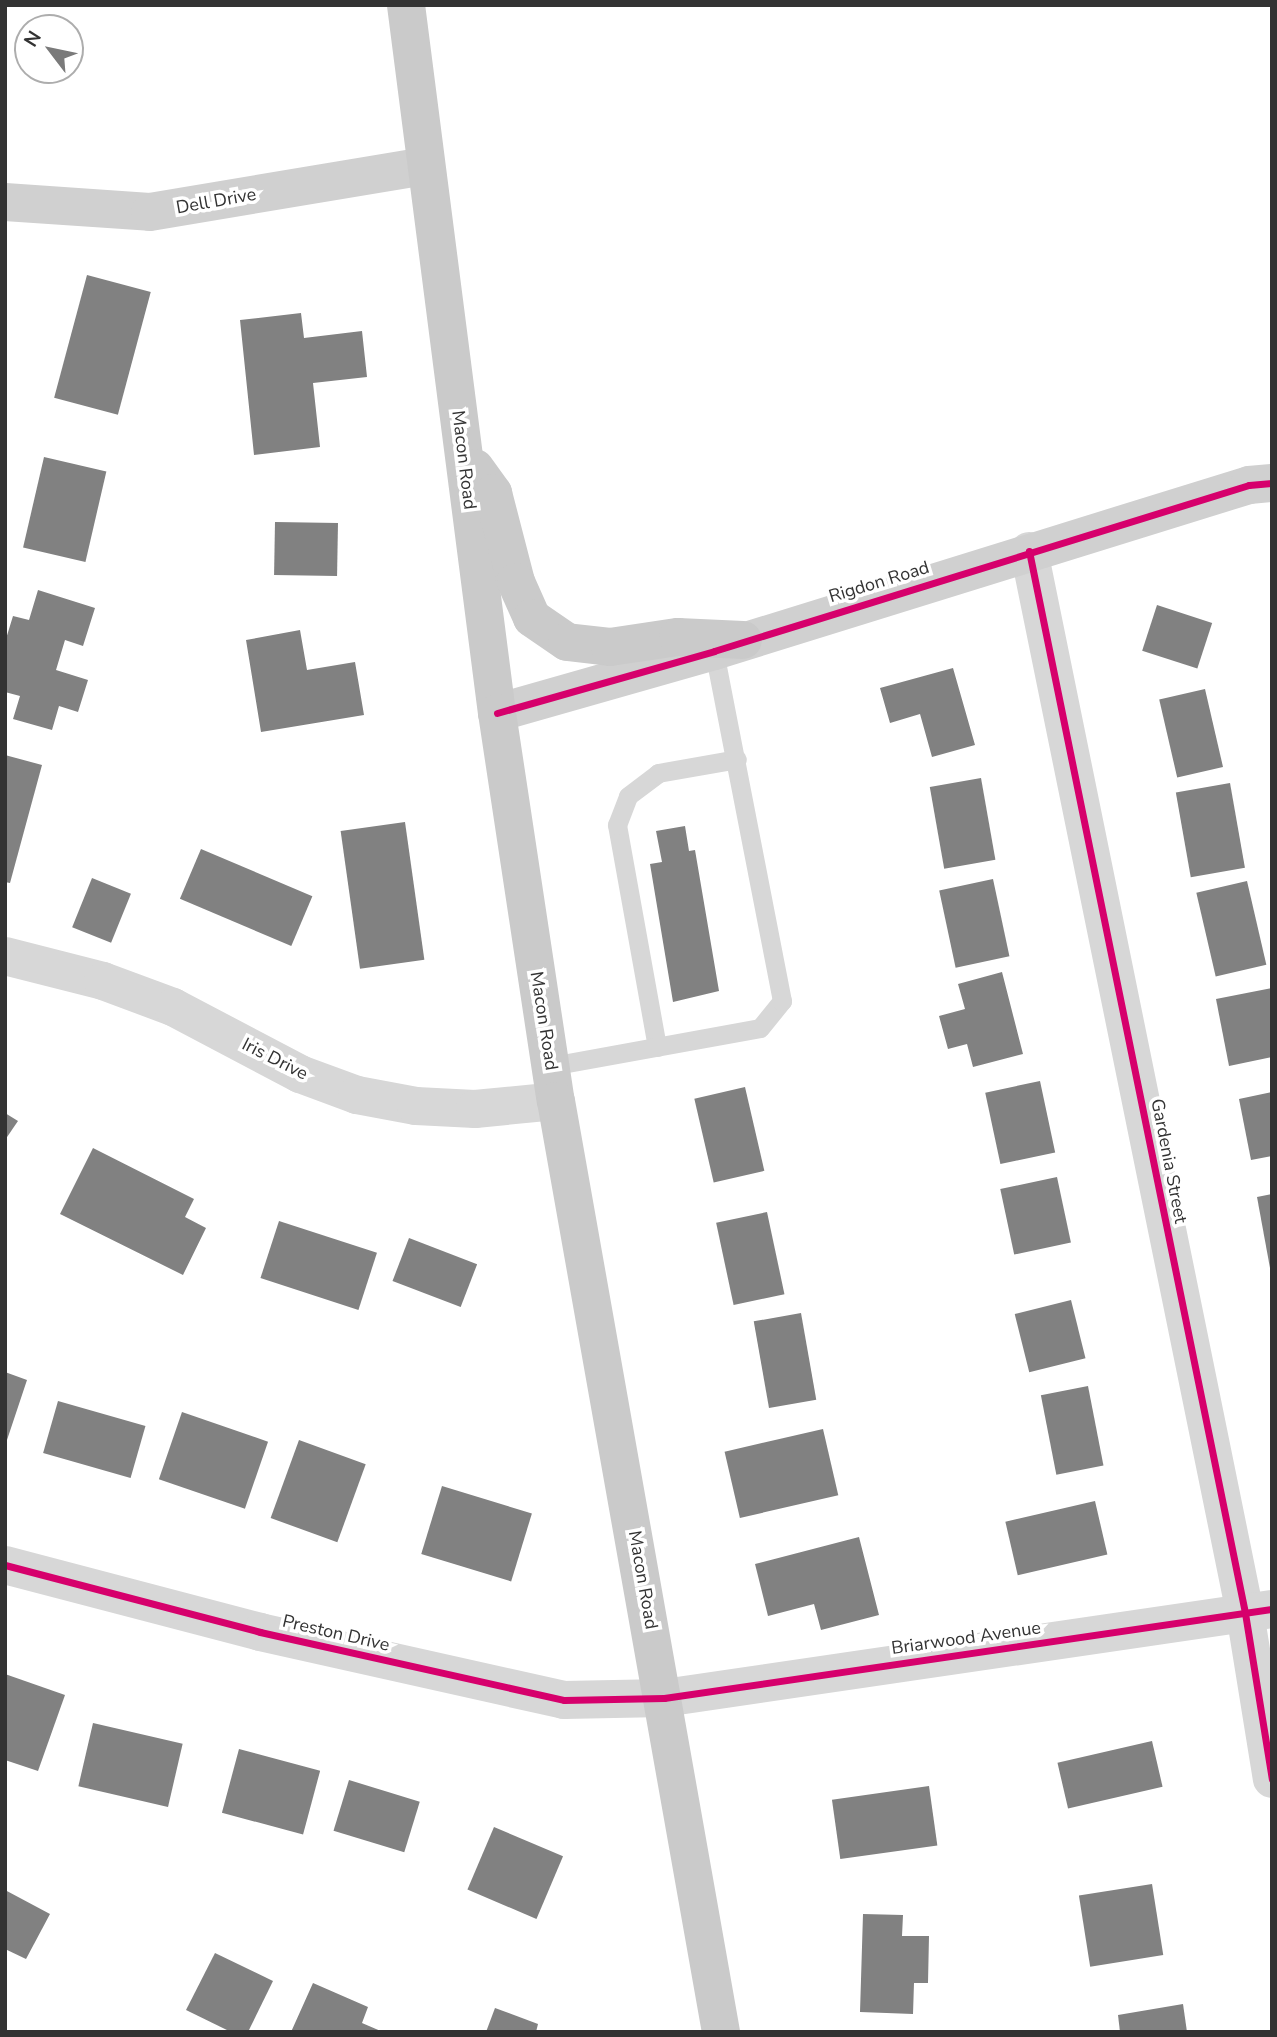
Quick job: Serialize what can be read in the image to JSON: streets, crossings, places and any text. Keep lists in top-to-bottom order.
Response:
{
  "streets": {
    "main road": ["Macon Road"],
    "street": [
      "Dell Drive",
      "Rigdon Road",
      "Iris Drive",
      "Gardenia Street",
      "Preston Drive",
      "Briarwood Avenue"
    ]
  },
  "crossings": [
    ["Dell Drive", "Macon Road"],
    ["Macon Road", "Rigdon Road"],
    ["Macon Road", "Iris Drive"],
    ["Macon Road", "Preston Drive"],
    ["Macon Road", "Briarwood Avenue"],
    ["Rigdon Road", "Gardenia Street"],
    ["Gardenia Street", "Briarwood Avenue"],
    ["Preston Drive", "Briarwood Avenue"]
  ],
  "north": "top left"
}
